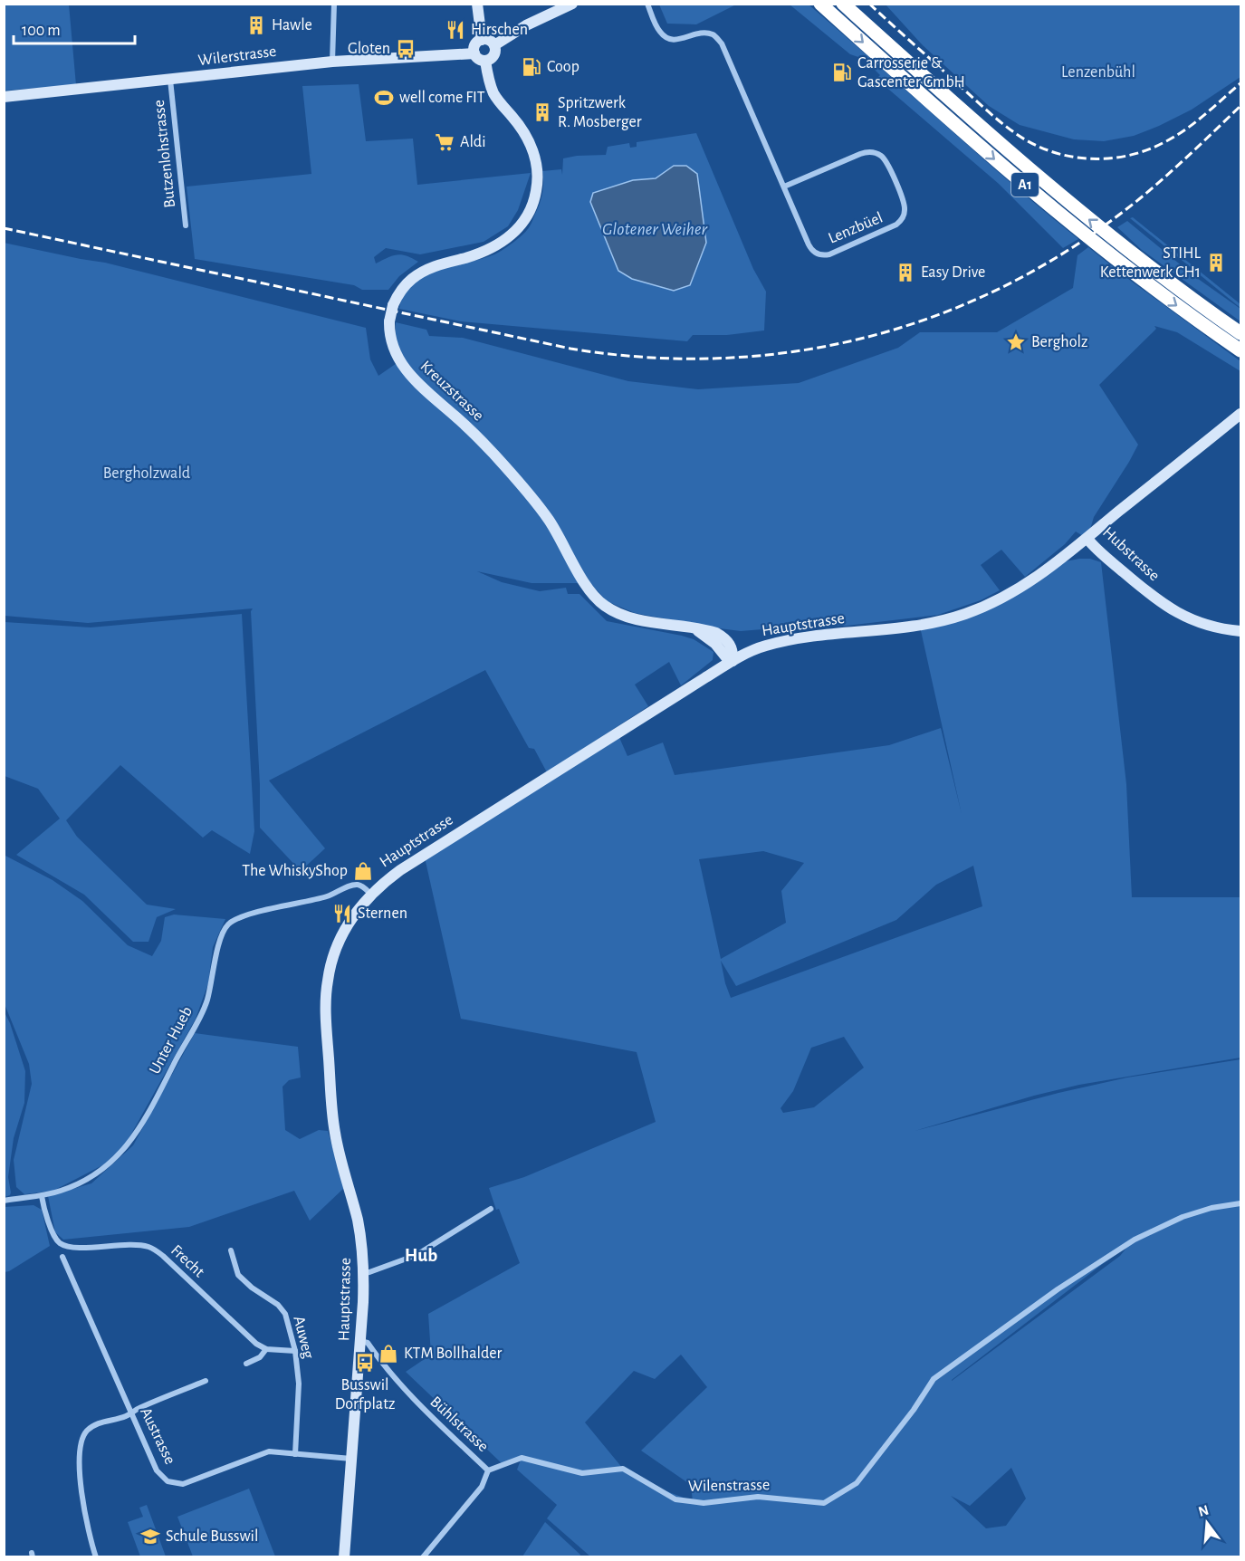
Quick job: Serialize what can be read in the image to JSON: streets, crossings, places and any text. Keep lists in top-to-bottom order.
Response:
{
  "streets": {
    "highway": ["A1"],
    "street": [
      "Wilerstrasse",
      "Butzenlohstrasse",
      "Lenzbüel",
      "Kreuzstrasse",
      "Hubstrasse",
      "Hauptstrasse",
      "Unter Hueb",
      "Frecht",
      "Auweg",
      "Bühlstrasse",
      "Austrasse",
      "Wilenstrasse"
    ]
  },
  "crossings": [
    ["Wilerstrasse", "Butzenlohstrasse"],
    ["Wilerstrasse", "Kreuzstrasse"],
    ["Kreuzstrasse", "Hauptstrasse"],
    ["Hubstrasse", "Hauptstrasse"],
    ["Hauptstrasse", "Unter Hueb"],
    ["Hauptstrasse", "Bühlstrasse"],
    ["Hauptstrasse", "Austrasse"],
    ["Unter Hueb", "Frecht"],
    ["Auweg", "Austrasse"],
    ["Bühlstrasse", "Wilenstrasse"]
  ],
  "districts": ["Hub"],
  "water": ["Glotener Weiher"],
  "parks": ["Lenzenbühl", "Bergholzwald"],
  "places": {
    "building": [
      "Hawle",
      "Spritzwerk R. Mosberger",
      "STIHL Kettenwerk CH1",
      "Easy Drive"
    ],
    "restaurant": ["Hirschen", "Sternen"],
    "bus stop": ["Gloten", "Busswil Dorfplatz"],
    "fuel station": ["Coop", "Carrosserie & Gascenter GmbH"],
    "sports": ["well come FIT"],
    "supermarket": ["Aldi"],
    "place": ["Bergholz"],
    "shop": ["The WhiskyShop", "KTM Bollhalder"],
    "school or university": ["Schule Busswil"]
  },
  "scale_bar": "100 m",
  "north": "top"
}
